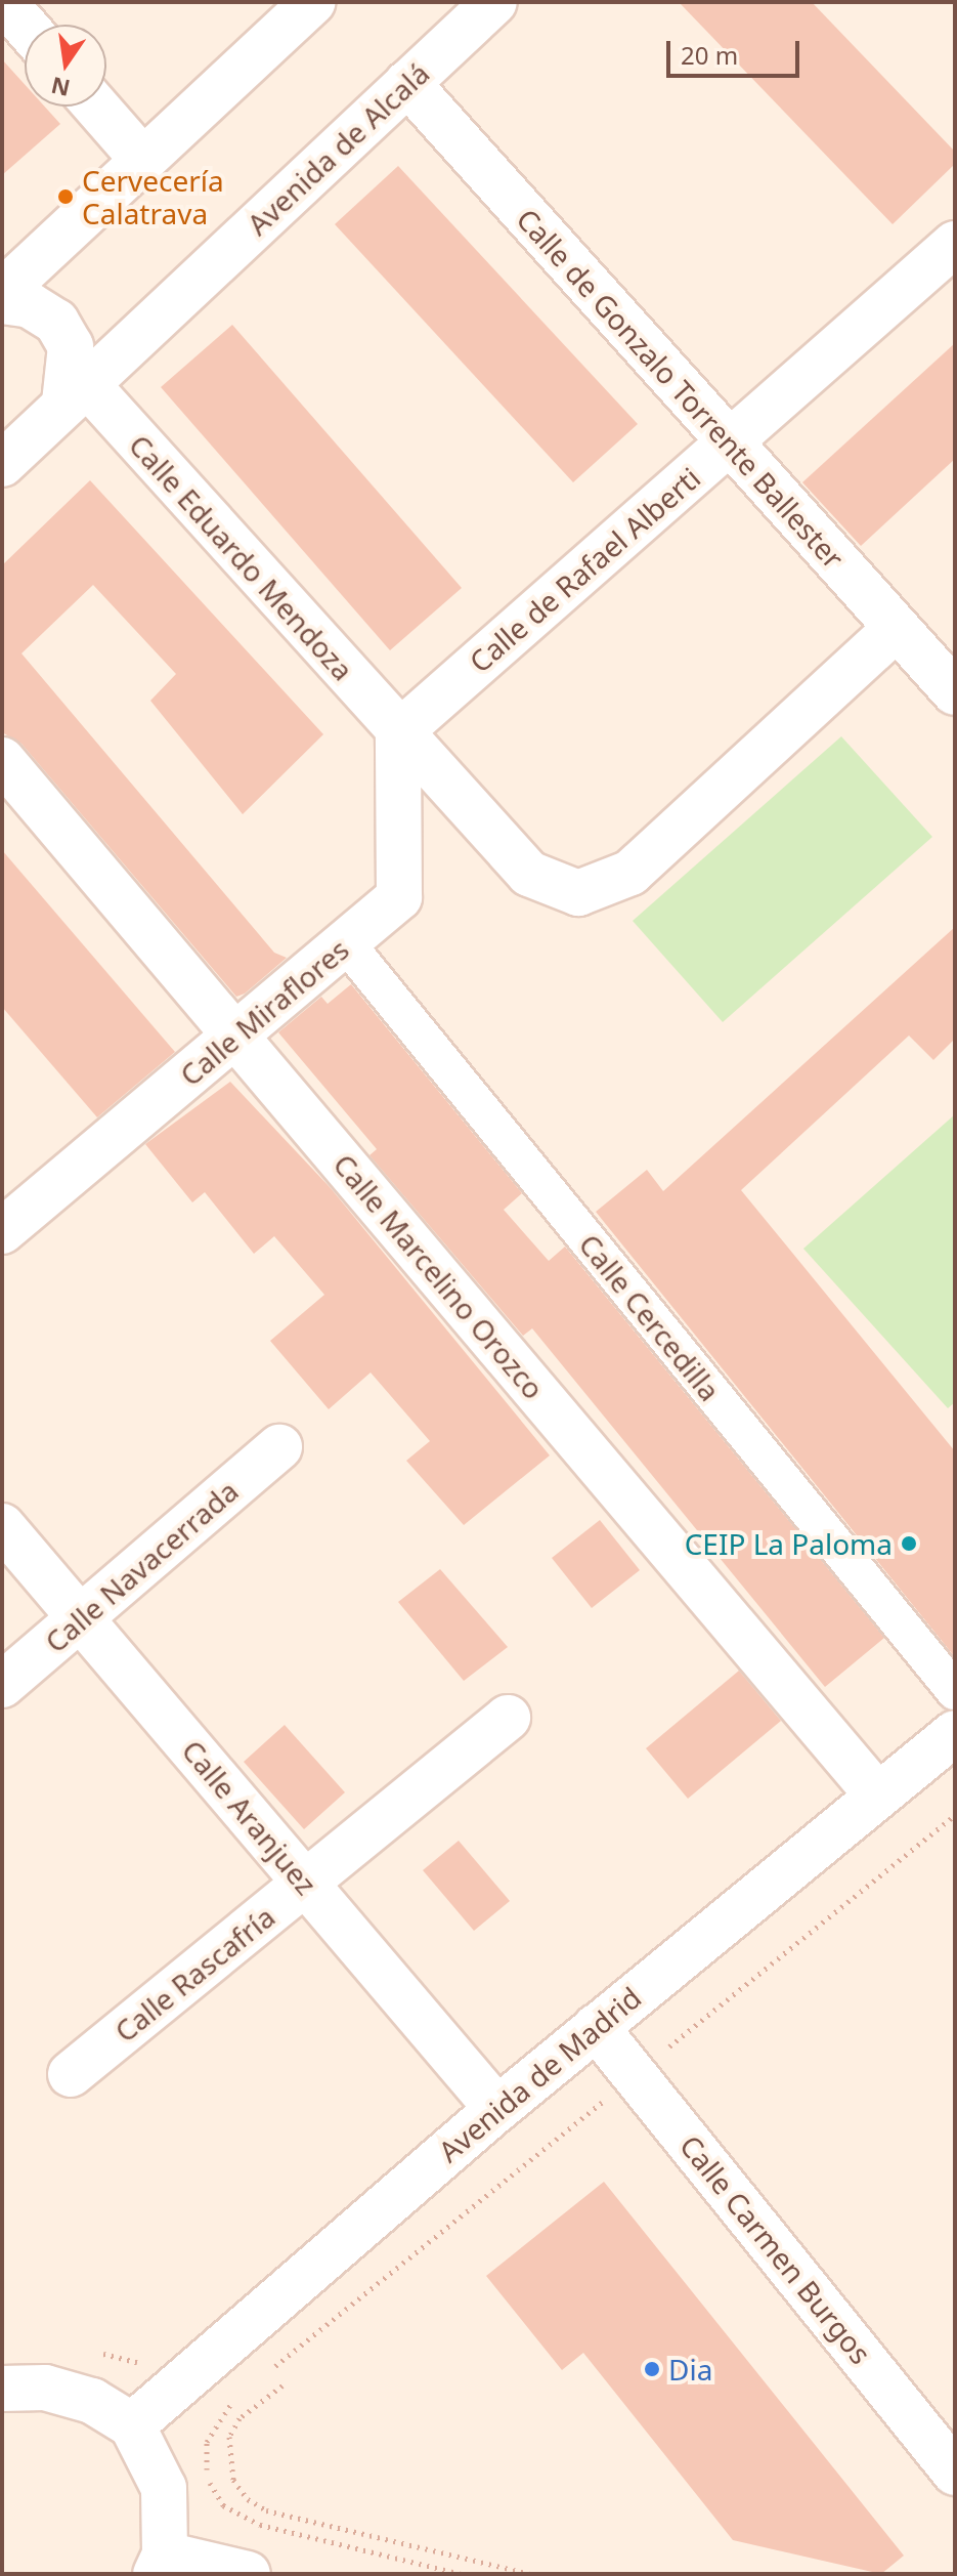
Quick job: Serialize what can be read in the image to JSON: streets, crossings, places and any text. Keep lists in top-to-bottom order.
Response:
{
  "streets": {
    "street": [
      "Avenida de Alcalá",
      "Calle de Gonzalo Torrente Ballester",
      "Calle Eduardo Mendoza",
      "Calle de Rafael Alberti",
      "Calle Miraflores",
      "Calle Marcelino Orozco",
      "Calle Cercedilla",
      "Calle Navacerrada",
      "Calle Aranjuez",
      "Calle Rascafría",
      "Avenida de Madrid",
      "Calle Carmen Burgos"
    ]
  },
  "crossings": [
    ["Avenida de Alcalá", "Calle de Gonzalo Torrente Ballester"],
    ["Avenida de Alcalá", "Calle Eduardo Mendoza"],
    ["Calle de Gonzalo Torrente Ballester", "Calle Eduardo Mendoza"],
    ["Calle de Gonzalo Torrente Ballester", "Calle de Rafael Alberti"],
    ["Calle Eduardo Mendoza", "Calle de Rafael Alberti"],
    ["Calle Eduardo Mendoza", "Calle Miraflores"],
    ["Calle de Rafael Alberti", "Calle Miraflores"],
    ["Calle Miraflores", "Calle Marcelino Orozco"],
    ["Calle Miraflores", "Calle Cercedilla"],
    ["Calle Marcelino Orozco", "Avenida de Madrid"],
    ["Calle Navacerrada", "Calle Aranjuez"],
    ["Calle Aranjuez", "Calle Rascafría"],
    ["Calle Aranjuez", "Avenida de Madrid"],
    ["Avenida de Madrid", "Calle Carmen Burgos"]
  ],
  "places": ["Cervecería Calatrava", "CEIP La Paloma", "Dia"],
  "scale_bar": "20 m",
  "north": "bottom"
}
